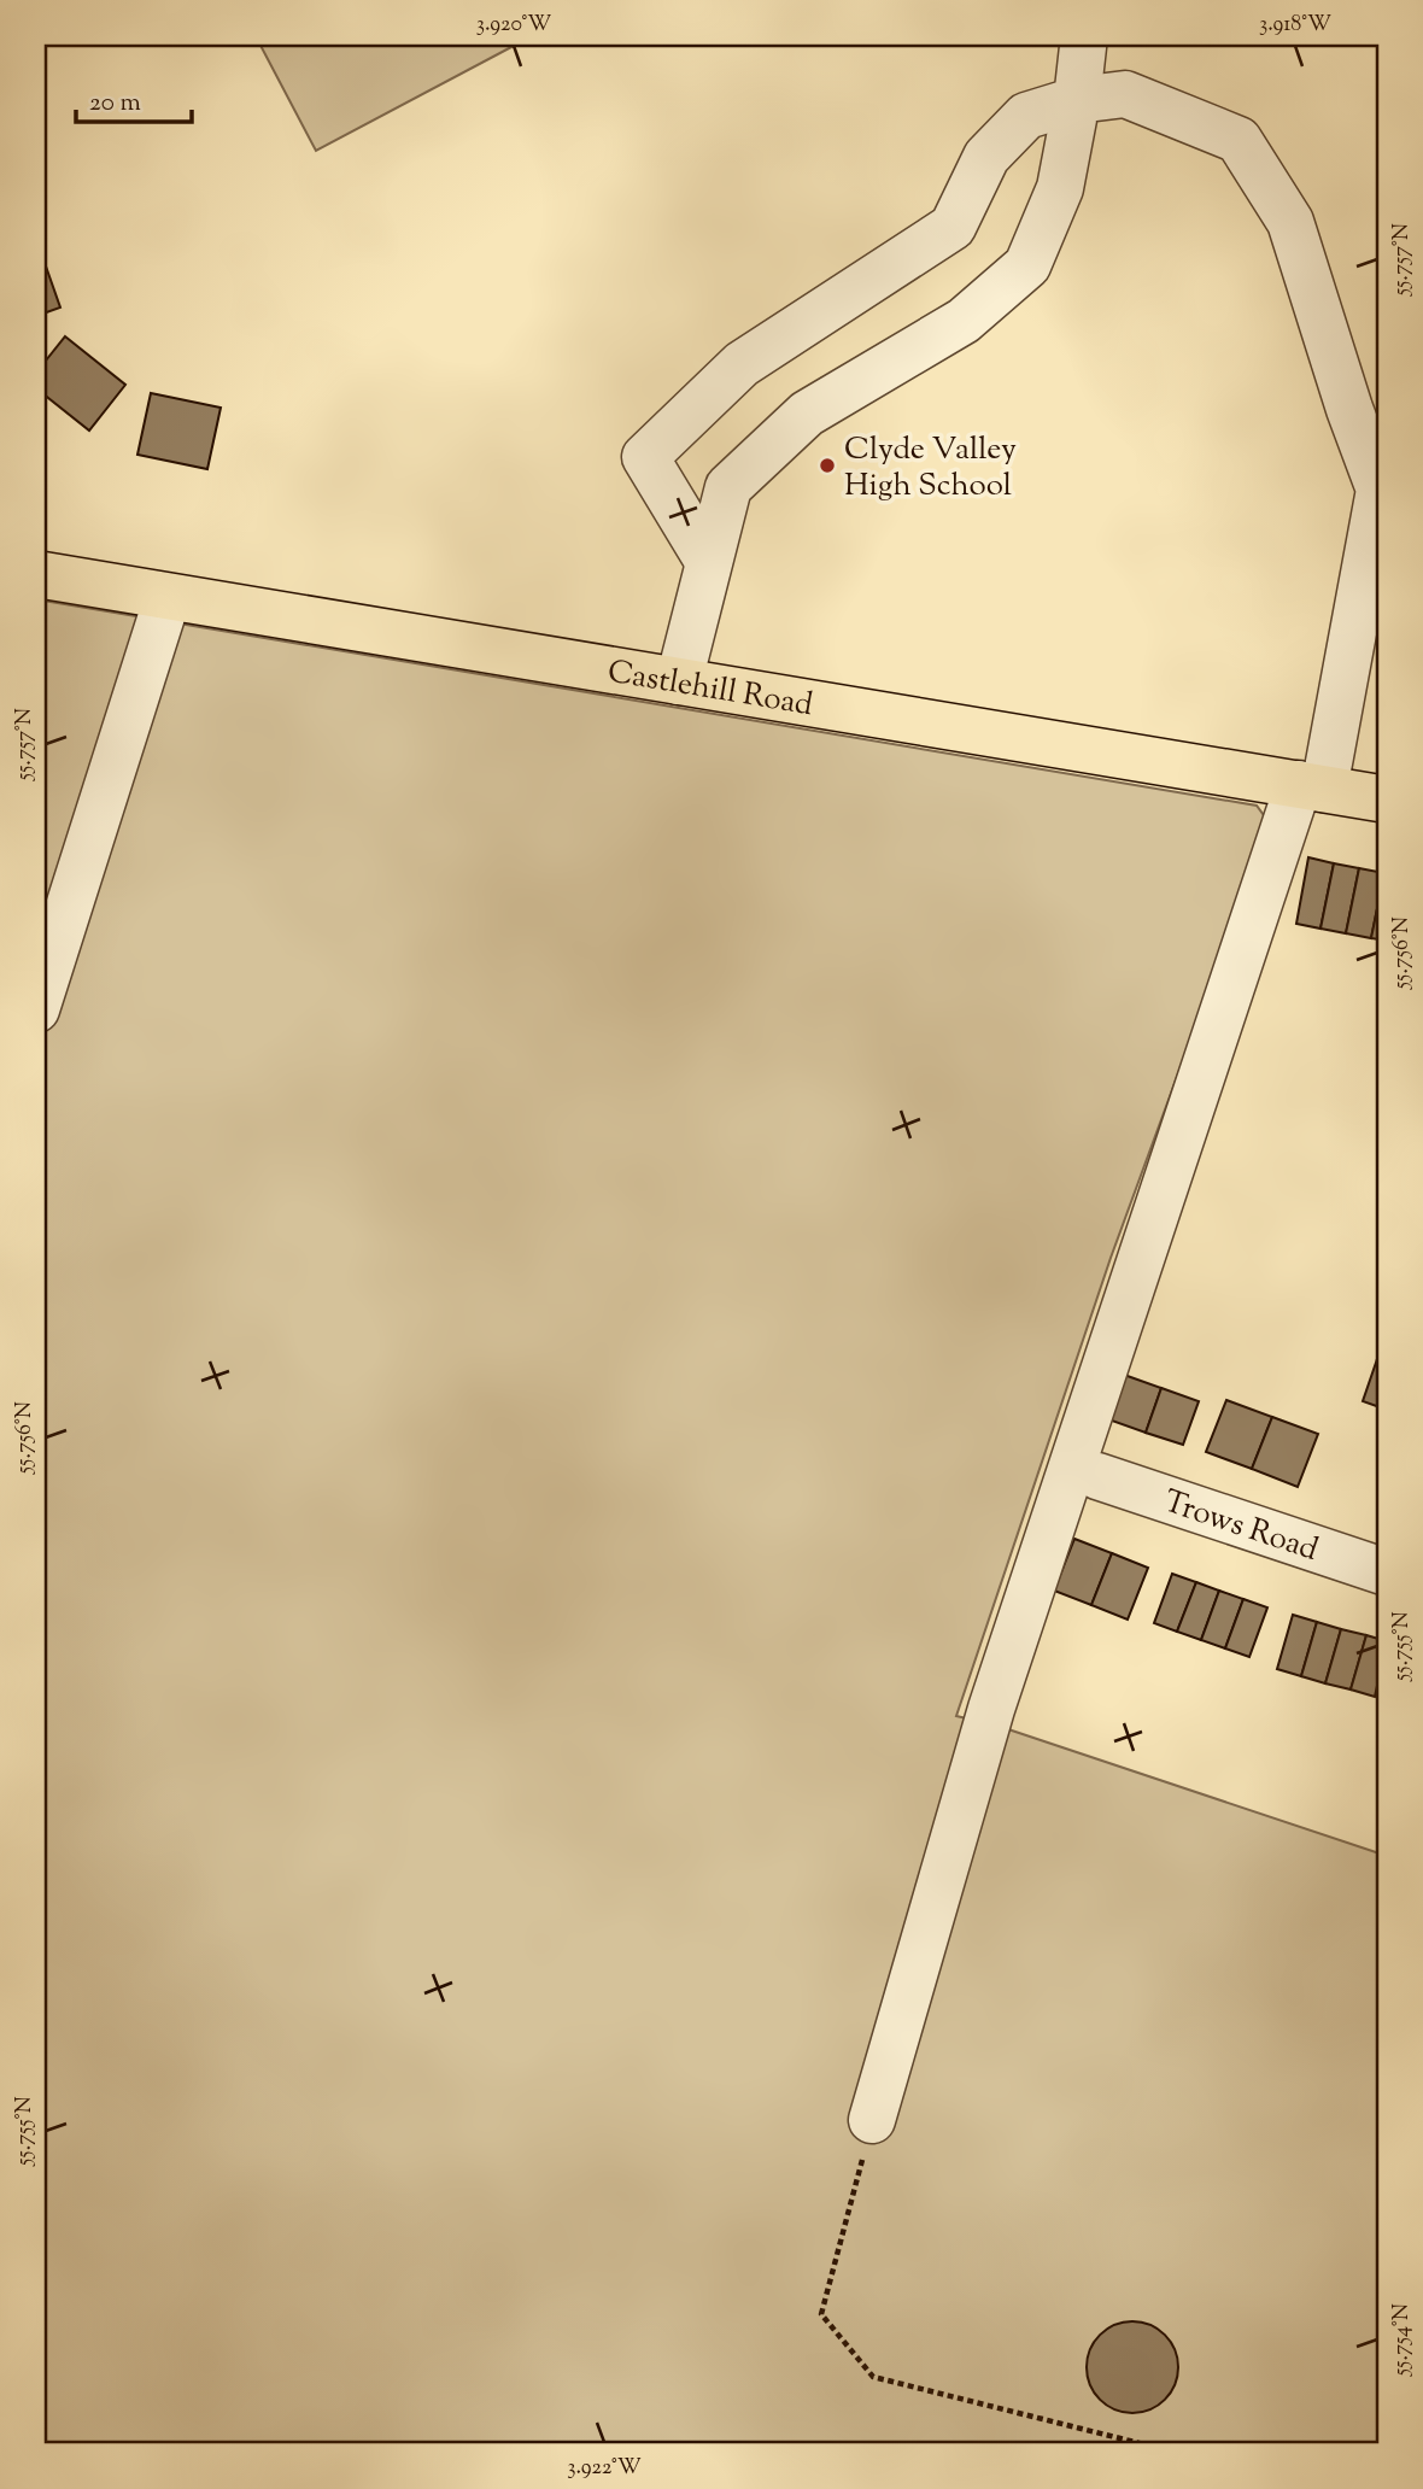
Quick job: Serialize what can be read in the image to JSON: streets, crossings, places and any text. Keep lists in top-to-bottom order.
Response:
{
  "streets": {
    "main road": ["Castlehill Road"],
    "street": ["Trows Road"]
  },
  "places": ["Clyde Valley High School"],
  "scale_bar": "20 m",
  "coordinates": [
    "3.920°W",
    "3.918°W",
    "55.757°N",
    "55.756°N",
    "55.755°N",
    "55.754°N",
    "3.922°W"
  ]
}
